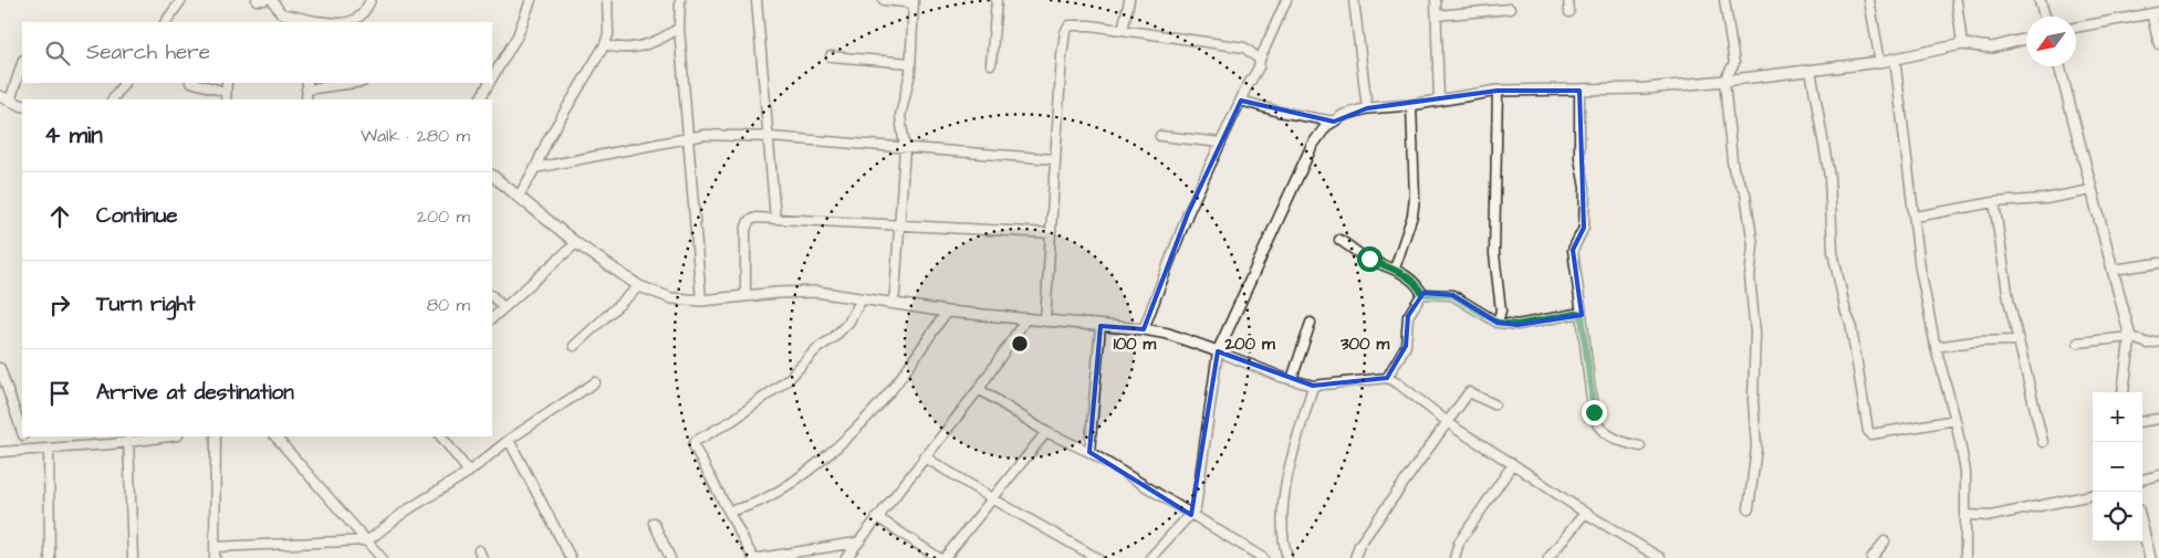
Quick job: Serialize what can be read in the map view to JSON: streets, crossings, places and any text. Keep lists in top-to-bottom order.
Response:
{
  "north": "bottom left",
  "page": {
    "search": "Search here",
    "heading": ["4 min", "Walk · 280 m"],
    "list": [
      ["Continue", "200 m"],
      ["Turn right", "80 m"],
      "Arrive at destination"
    ],
    "map_buttons": ["+", "−"]
  },
  "rings": ["100 m", "200 m", "300 m"]
}
